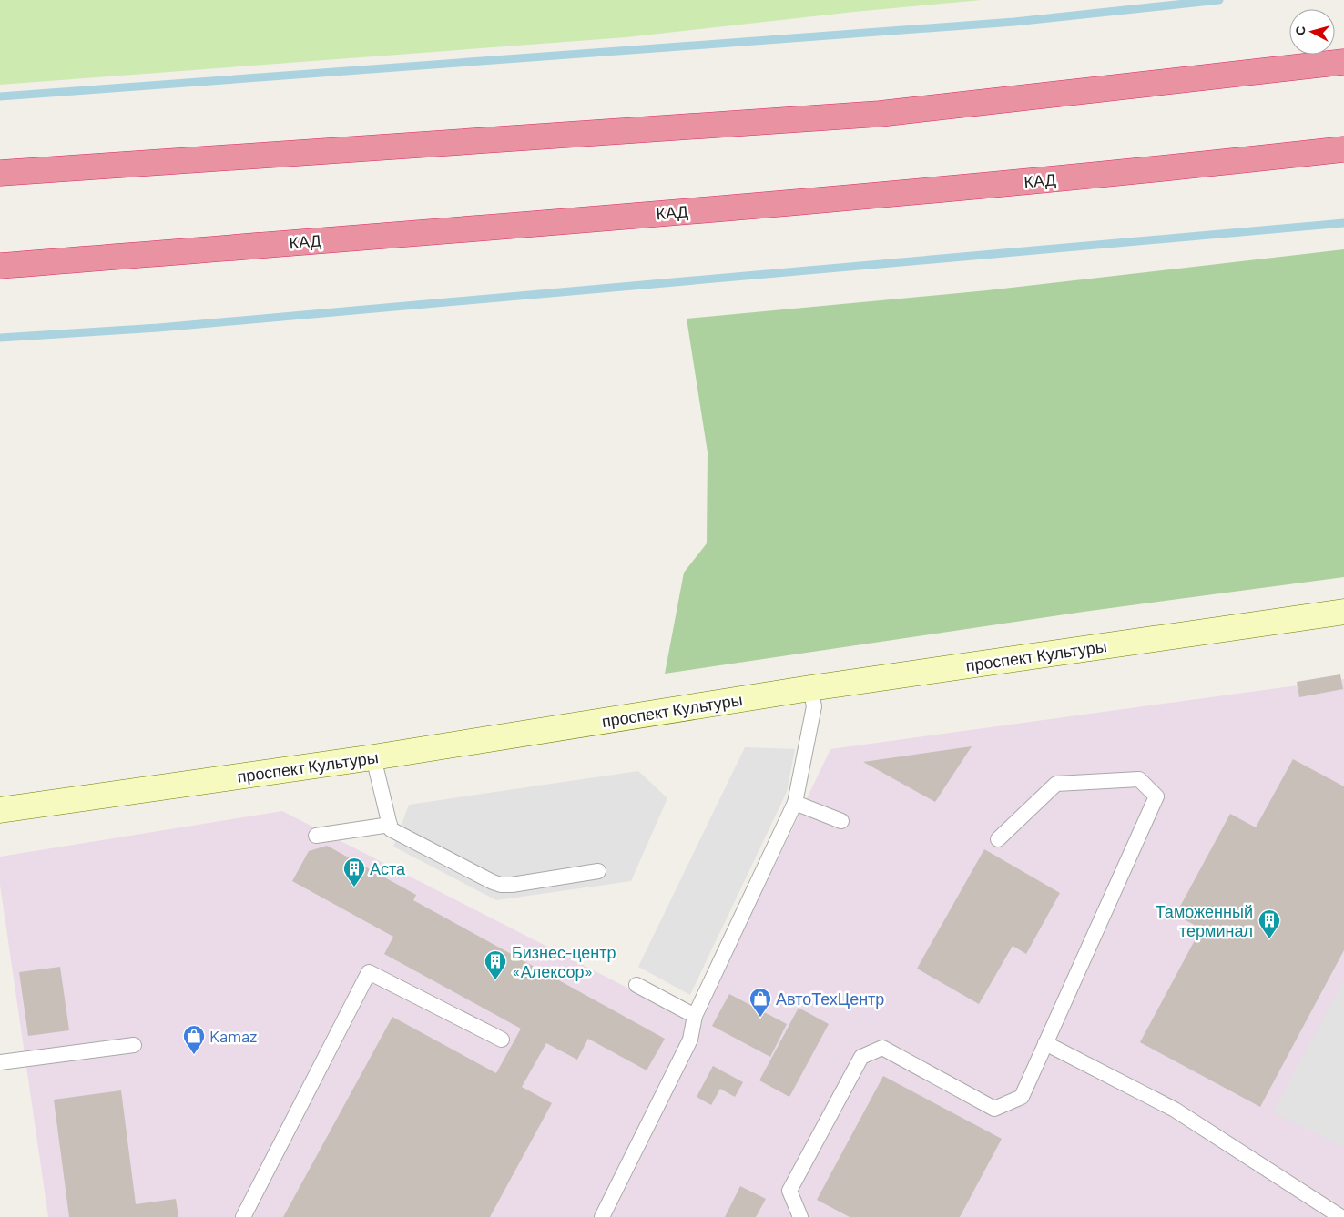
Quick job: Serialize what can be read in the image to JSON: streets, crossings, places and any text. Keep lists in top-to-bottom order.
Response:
{
  "streets": {
    "highway": ["КАД"],
    "street": ["проспект Культуры"]
  },
  "places": {
    "building": ["Аста", "Таможенный терминал", "Бизнес-центр «Алексор»"],
    "shop": ["АвтоТехЦентр", "Kamaz"]
  },
  "north": "left"
}
